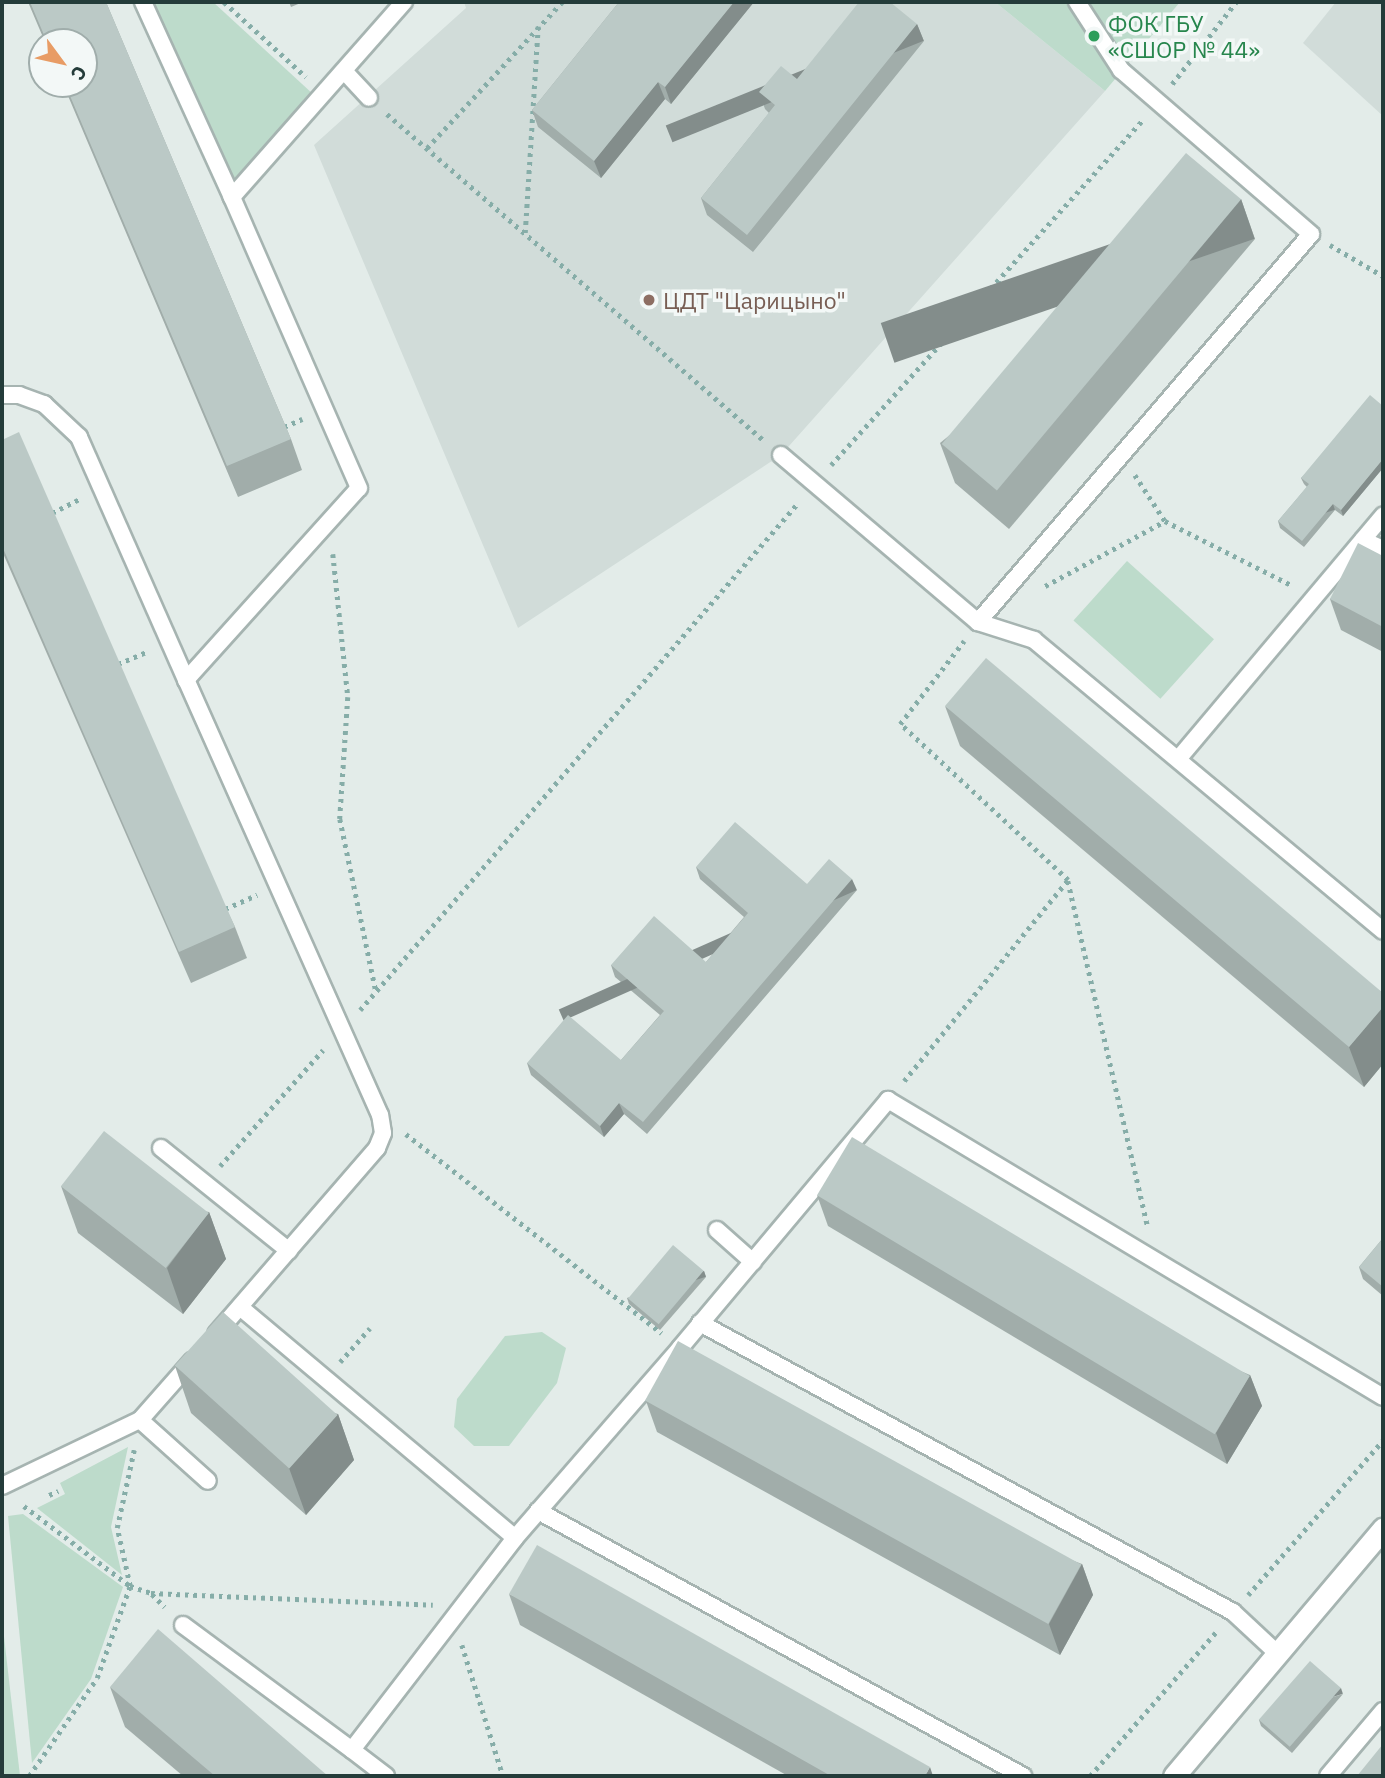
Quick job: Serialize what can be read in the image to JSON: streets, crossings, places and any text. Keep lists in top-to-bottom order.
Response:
{
  "places": ["ФОК ГБУ «СШОР № 44»", "ЦДТ \"Царицыно\""],
  "north": "bottom right"
}
